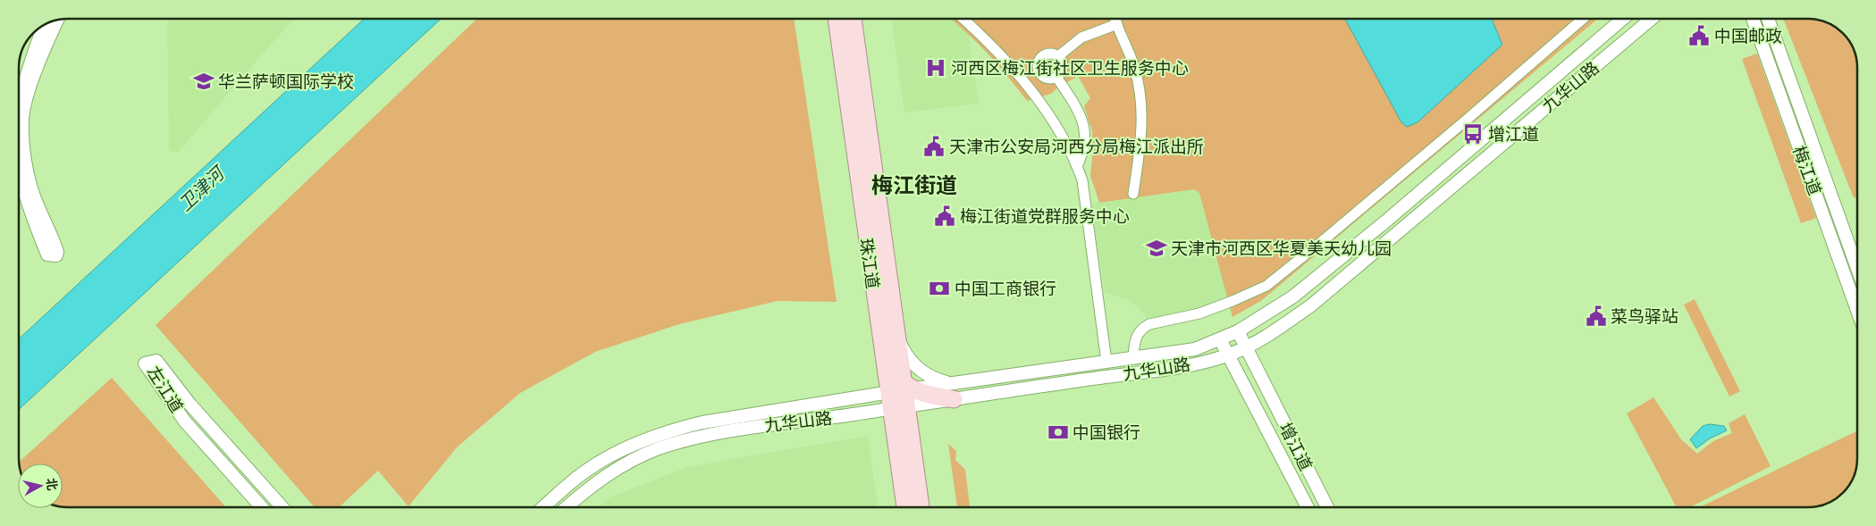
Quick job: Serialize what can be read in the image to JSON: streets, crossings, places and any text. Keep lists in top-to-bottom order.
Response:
{
  "streets": {
    "main road": ["珠江道"],
    "street": [
      "九华山路",
      "梅江道",
      "左江道",
      "增江道"
    ]
  },
  "crossings": [
    ["九华山路", "珠江道"],
    ["九华山路", "增江道"]
  ],
  "districts": ["梅江街道"],
  "water": ["卫津河"],
  "places": {
    "public building": [
      "中国邮政",
      "天津市公安局河西分局梅江派出所",
      "梅江街道党群服务中心",
      "菜鸟驿站"
    ],
    "hospital": ["河西区梅江街社区卫生服务中心"],
    "school or university": ["华兰萨顿国际学校", "天津市河西区华夏美天幼儿园"],
    "bus stop": ["增江道"],
    "bank": ["中国工商银行", "中国银行"]
  },
  "north": "right"
}
